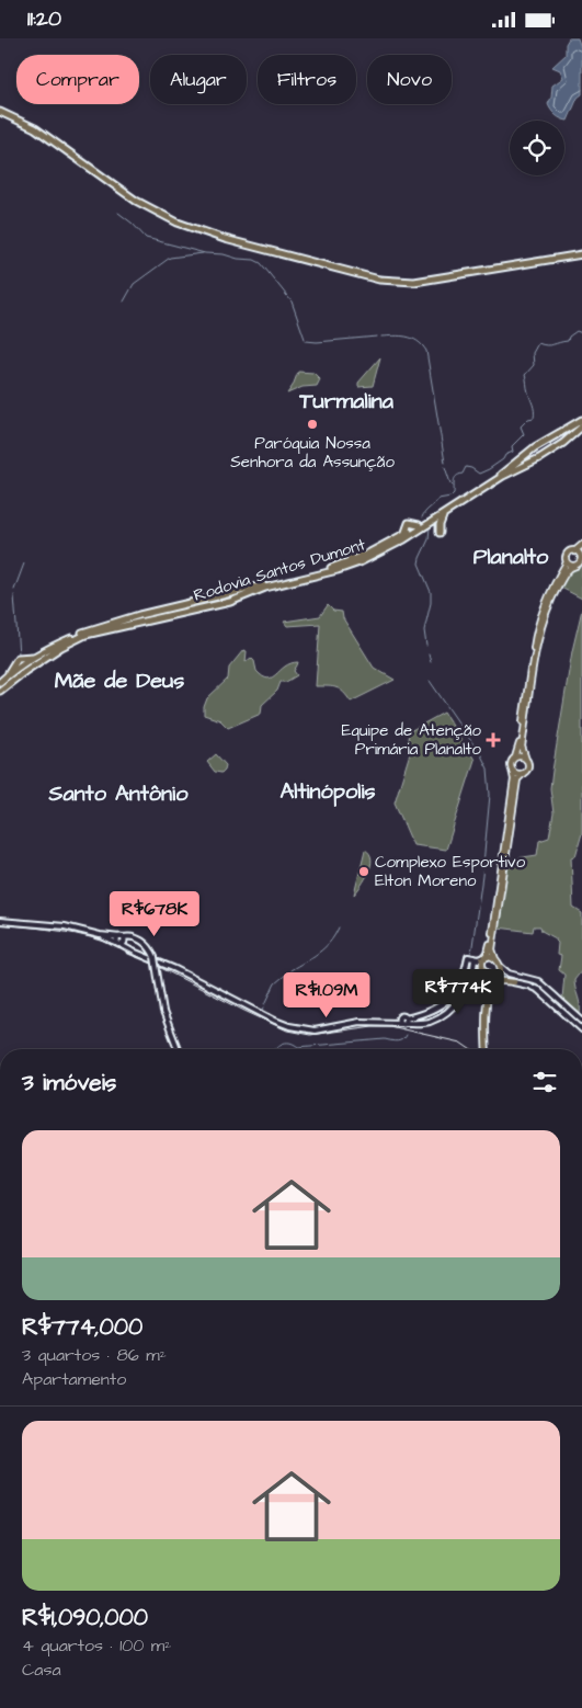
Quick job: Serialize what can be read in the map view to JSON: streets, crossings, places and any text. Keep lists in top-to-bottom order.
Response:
{
  "streets": {
    "highway": ["Rodovia Santos Dumont"]
  },
  "districts": [
    "Turmalina",
    "Planalto",
    "Mãe de Deus",
    "Altinópolis",
    "Santo Antônio"
  ],
  "places": {
    "other": ["Paróquia Nossa Senhora da Assunção", "Complexo Esportivo Elton Moreno"],
    "health": ["Equipe de Atenção Primária Planalto"]
  },
  "page": {
    "status": "11:20",
    "chip": [
      "Comprar",
      "Alugar",
      "Filtros",
      "Novo"
    ],
    "price": ["R$678K", "R$774K", "R$1.09M"],
    "heading": "3 imóveis",
    "list": [
      {
        "name": "R$774,000",
        "note": "3 quartos · 86 m² · Apartamento"
      },
      {
        "name": "R$1,090,000",
        "note": "4 quartos · 100 m² · Casa"
      }
    ]
  }
}
